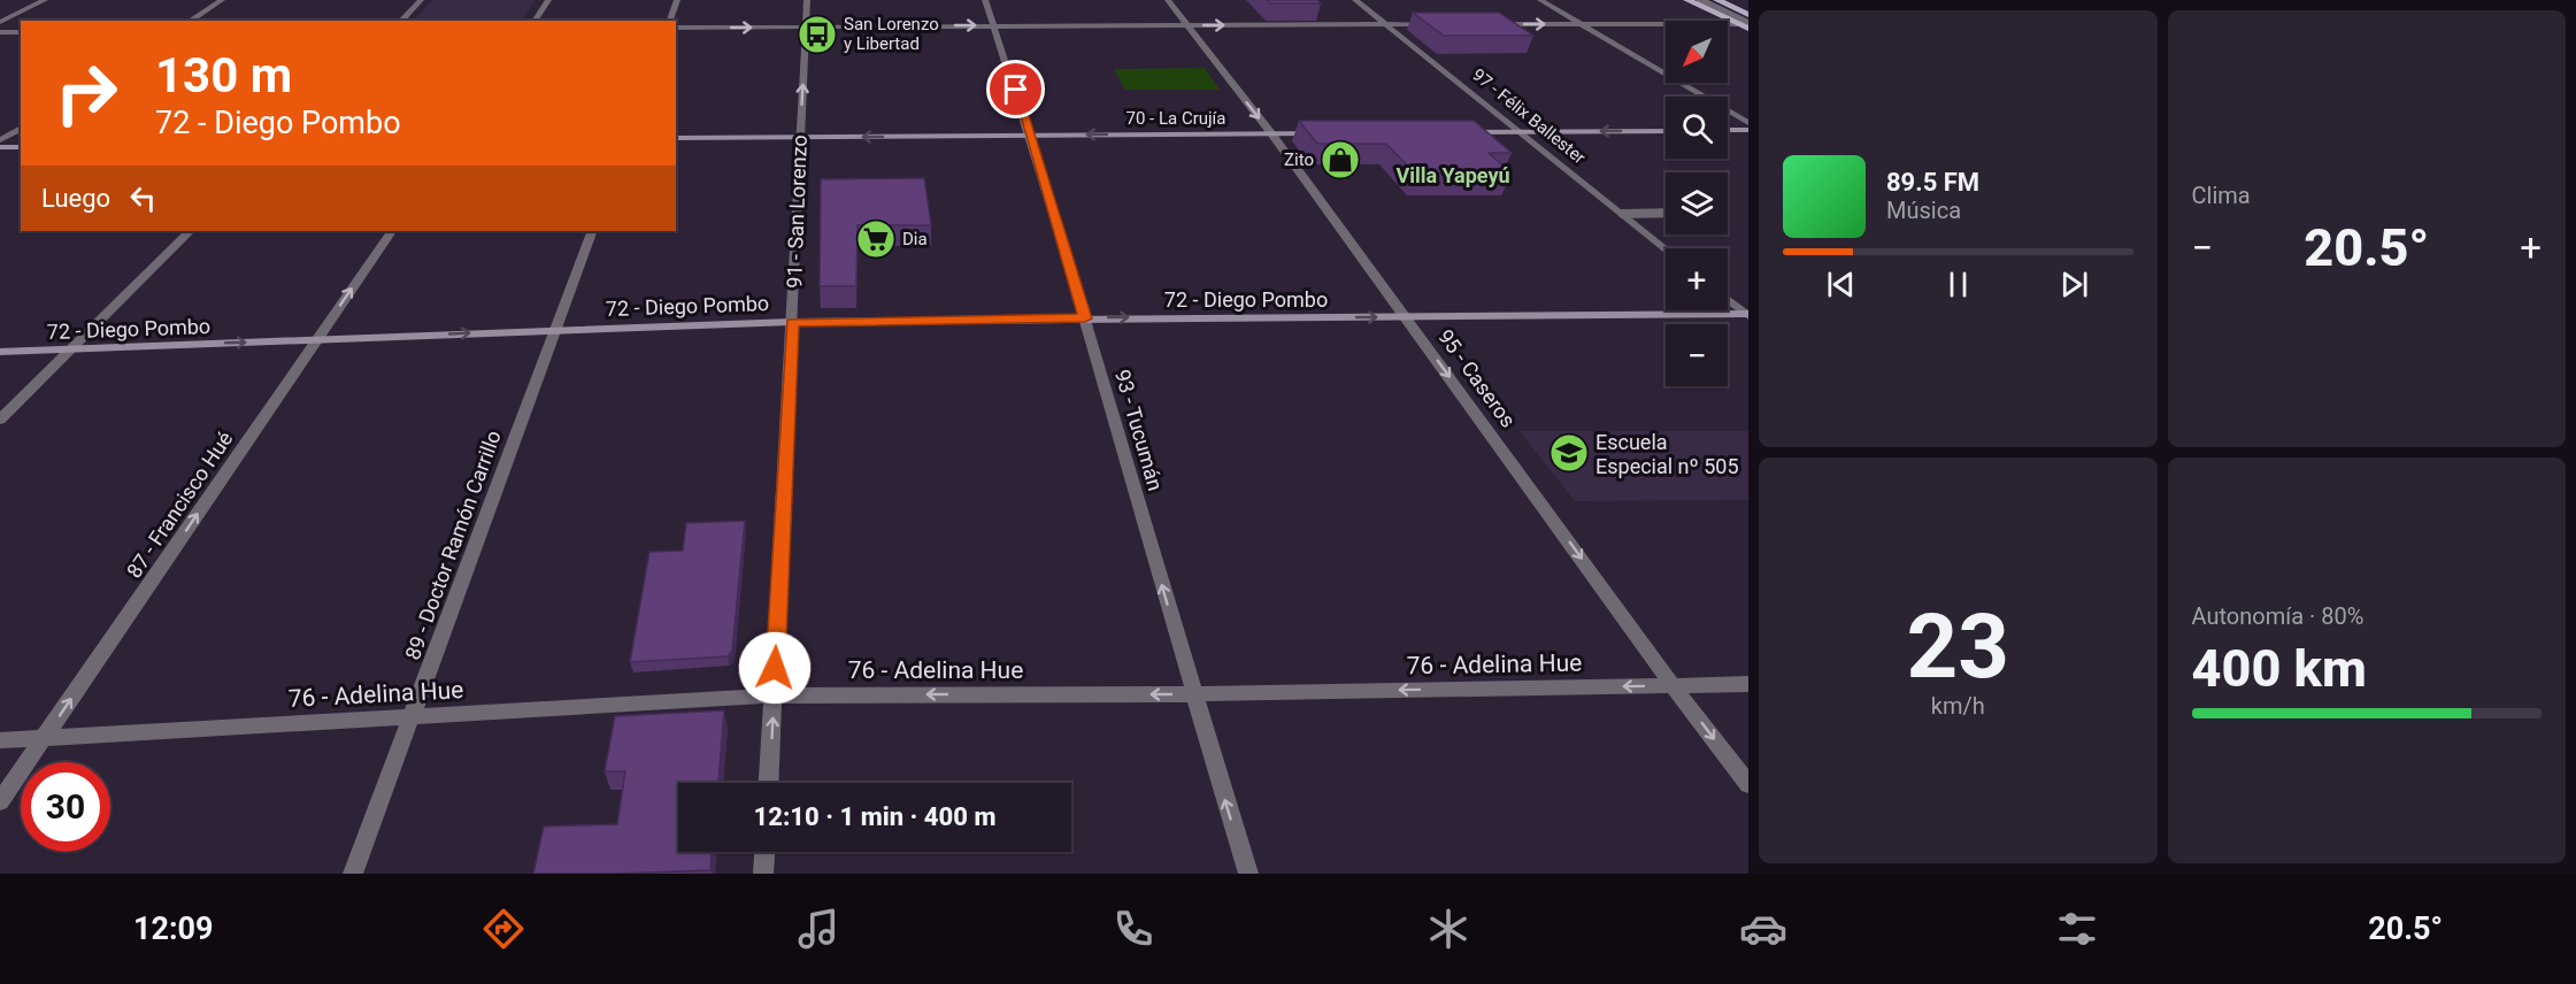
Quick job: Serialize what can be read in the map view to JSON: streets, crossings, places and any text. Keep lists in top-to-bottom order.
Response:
{
  "streets": {
    "street": [
      "97 - Félix Ballester",
      "70 - La Crujía",
      "91 - San Lorenzo",
      "72 - Diego Pombo",
      "95 - Caseros",
      "93 - Tucumán",
      "87 - Francisco Hué",
      "89 - Doctor Ramón Carrillo",
      "76 - Adelina Hue"
    ]
  },
  "crossings": [
    ["70 - La Crujía", "91 - San Lorenzo"],
    ["70 - La Crujía", "95 - Caseros"],
    ["70 - La Crujía", "93 - Tucumán"],
    ["91 - San Lorenzo", "72 - Diego Pombo"],
    ["91 - San Lorenzo", "76 - Adelina Hue"],
    ["72 - Diego Pombo", "95 - Caseros"],
    ["72 - Diego Pombo", "93 - Tucumán"],
    ["72 - Diego Pombo", "87 - Francisco Hué"],
    ["72 - Diego Pombo", "89 - Doctor Ramón Carrillo"],
    ["95 - Caseros", "76 - Adelina Hue"],
    ["93 - Tucumán", "76 - Adelina Hue"],
    ["87 - Francisco Hué", "76 - Adelina Hue"],
    ["89 - Doctor Ramón Carrillo", "76 - Adelina Hue"]
  ],
  "one_way": [
    "72 - Diego Pombo",
    "95 - Caseros",
    "93 - Tucumán",
    "87 - Francisco Hué",
    "76 - Adelina Hue"
  ],
  "districts": ["Villa Yapeyú"],
  "places": {
    "bus stop": ["San Lorenzo y Libertad"],
    "shop": ["Zito"],
    "supermarket": ["Dia"],
    "school or university": ["Escuela Especial nº 505"]
  },
  "north": "bottom left",
  "page": {
    "tile": [
      "Clima",
      ["23", "km/h"],
      ["Autonomía · 80%", "400 km"]
    ],
    "map_buttons": ["+", "−"],
    "turn": ["130 m", "72 - Diego Pombo"],
    "song": ["89.5 FM", "Música"],
    "then": "Luego",
    "heat": ["−", "20.5°", "+"],
    "limit": "30",
    "trip": "12:10 · 1 min · 400 m",
    "tabs": ["12:09", "20.5°"]
  }
}
